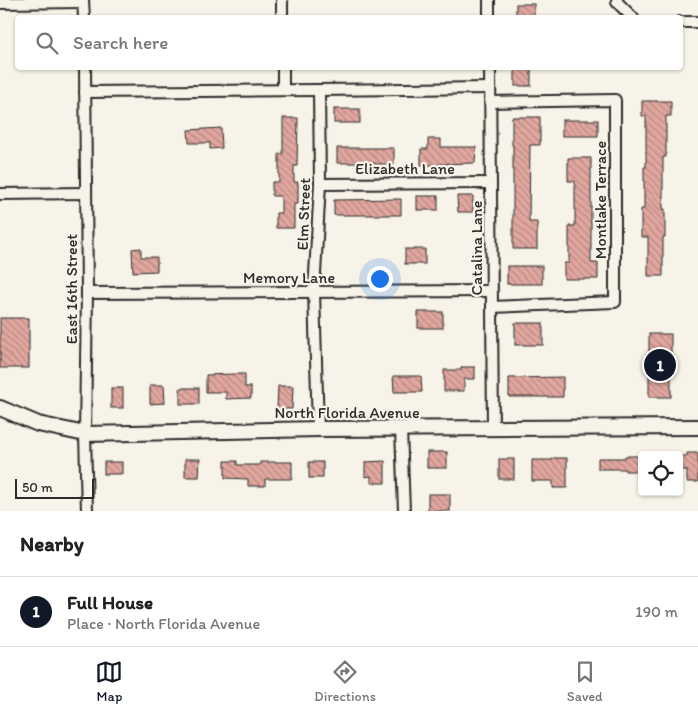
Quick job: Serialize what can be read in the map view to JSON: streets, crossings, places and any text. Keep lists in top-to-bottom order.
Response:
{
  "streets": {
    "main road": ["North Florida Avenue"],
    "street": [
      "Elizabeth Lane",
      "Montlake Terrace",
      "Elm Street",
      "Catalina Lane",
      "Memory Lane",
      "East 16th Street"
    ]
  },
  "crossings": [
    ["Elizabeth Lane", "Elm Street"],
    ["Elizabeth Lane", "Catalina Lane"],
    ["Montlake Terrace", "Catalina Lane"],
    ["Elm Street", "Memory Lane"],
    ["Elm Street", "North Florida Avenue"],
    ["Catalina Lane", "Memory Lane"],
    ["Catalina Lane", "North Florida Avenue"],
    ["Memory Lane", "East 16th Street"],
    ["East 16th Street", "North Florida Avenue"]
  ],
  "scale_bar": "50 m",
  "page": {
    "search": "Search here",
    "pins": "1",
    "scale": "50 m",
    "heading": "Nearby",
    "list": [
      {
        "mark": "1",
        "name": "Full House",
        "note": "Place · North Florida Avenue",
        "value": "190 m"
      }
    ],
    "nav": ["Map", "Directions", "Saved"]
  }
}
